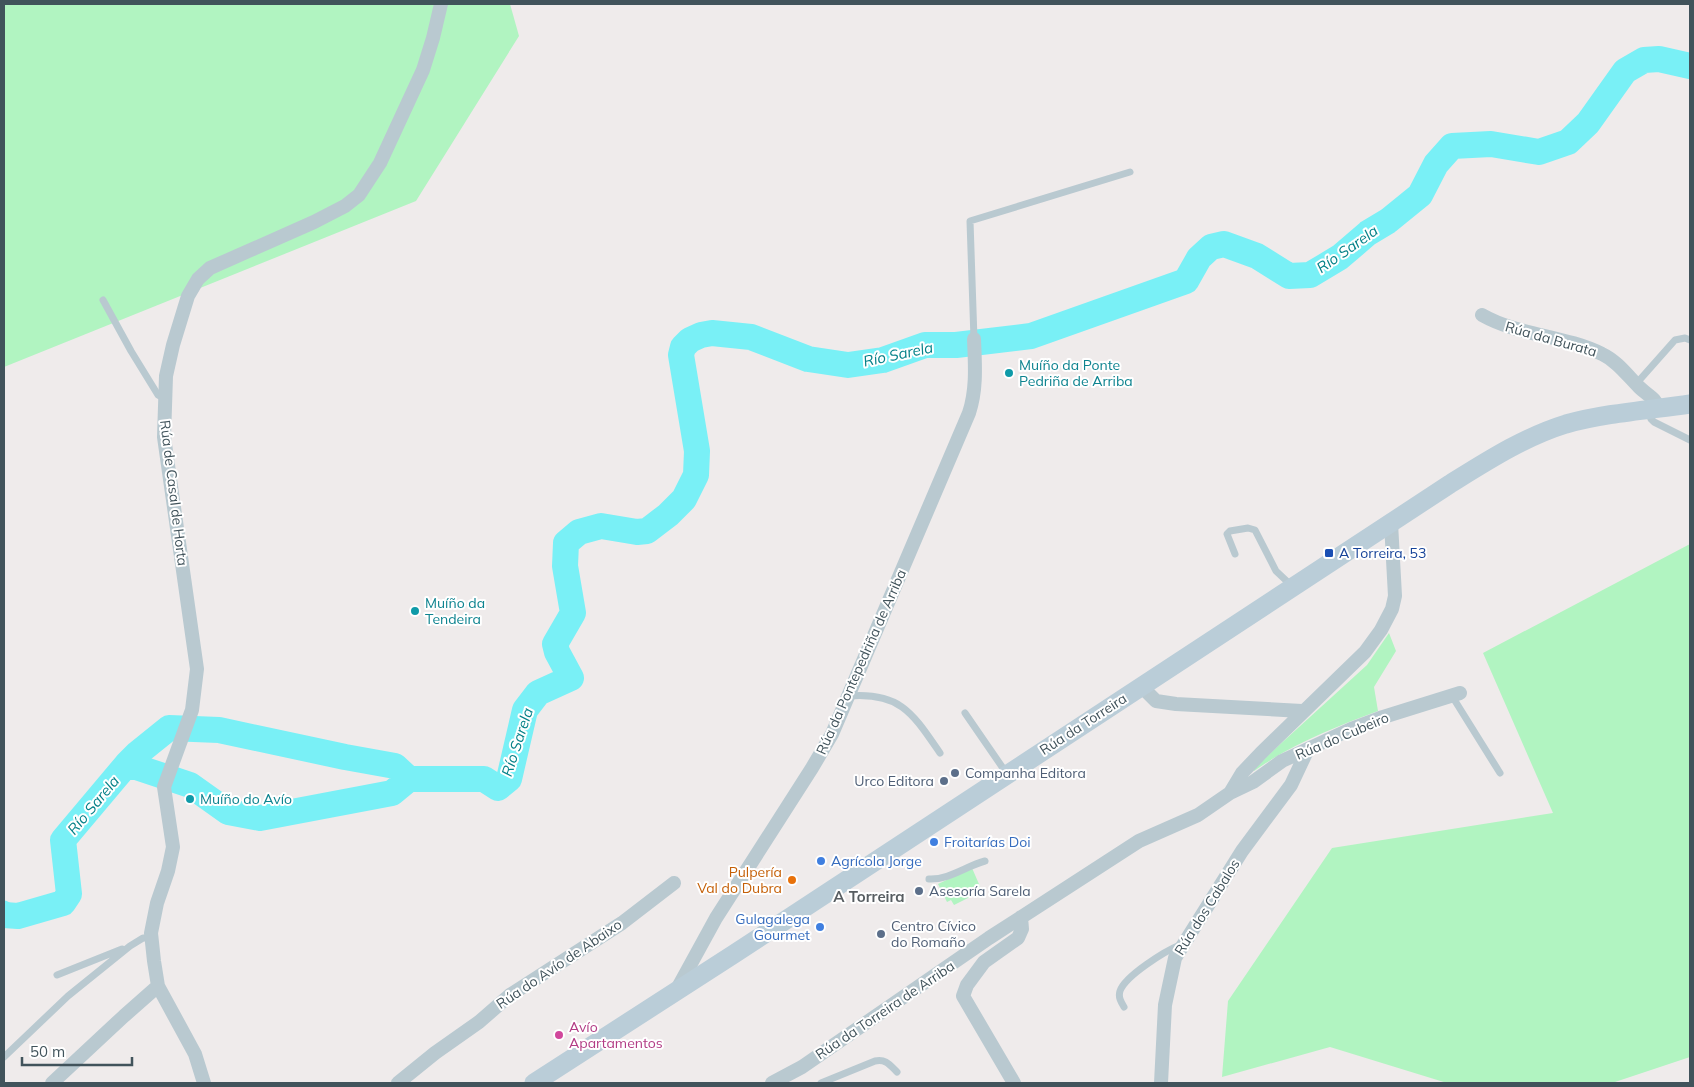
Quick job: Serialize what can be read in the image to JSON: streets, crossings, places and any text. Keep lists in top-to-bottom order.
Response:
{
  "streets": {
    "main road": ["Rúa da Torreira"],
    "street": [
      "Rúa da Burata",
      "Rúa de Casal de Horta",
      "Rúa da Pontepedriña de Arriba",
      "Rúa do Cubeiro",
      "Rúa dos Cabalos",
      "Rúa do Avío de Abaixo",
      "Rúa da Torreira de Arriba"
    ]
  },
  "crossings": [
    ["Rúa da Burata", "Rúa da Torreira"],
    ["Rúa da Pontepedriña de Arriba", "Rúa da Torreira"],
    ["Rúa da Torreira", "Rúa da Torreira de Arriba"],
    ["Rúa do Cubeiro", "Rúa dos Cabalos"],
    ["Rúa do Cubeiro", "Rúa da Torreira de Arriba"]
  ],
  "districts": ["A Torreira"],
  "water": ["Río Sarela"],
  "places": {
    "other": [
      "Muíño da Ponte Pedriña de Arriba",
      "Muíño da Tendeira",
      "Companha Editora",
      "Urco Editora",
      "Muíño do Avío",
      "Froitarías Doi",
      "Agrícola Jorge",
      "Pulpería Val do Dubra",
      "Asesoría Sarela",
      "Gulagalega Gourmet",
      "Centro Cívico do Romaño",
      "Avío Apartamentos"
    ],
    "transit": ["A Torreira, 53"]
  },
  "scale_bar": "50 m"
}
